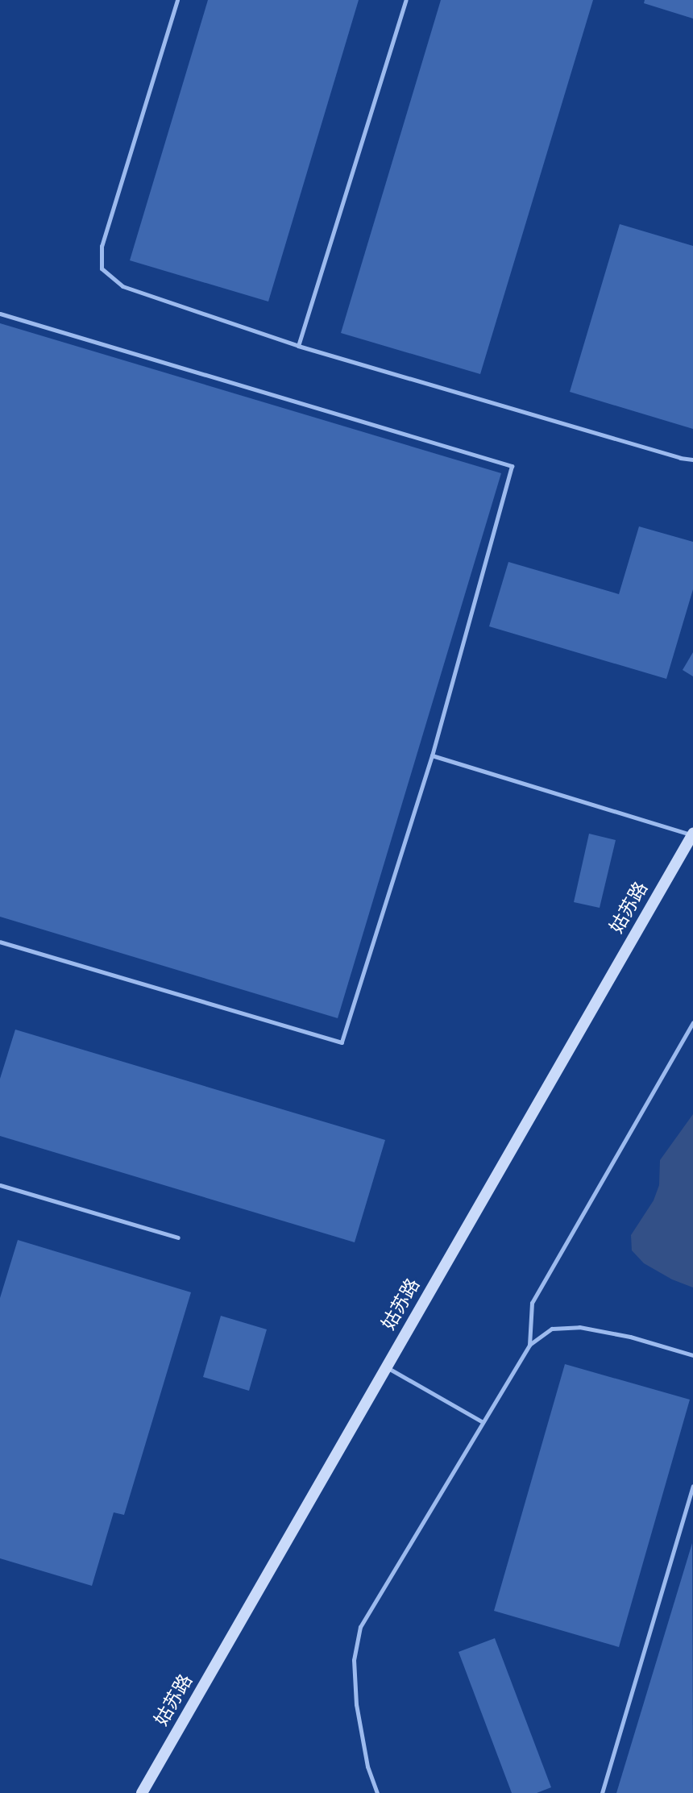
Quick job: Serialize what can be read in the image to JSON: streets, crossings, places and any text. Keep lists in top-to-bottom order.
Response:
{
  "streets": {
    "street": ["姑苏路"]
  }
}
